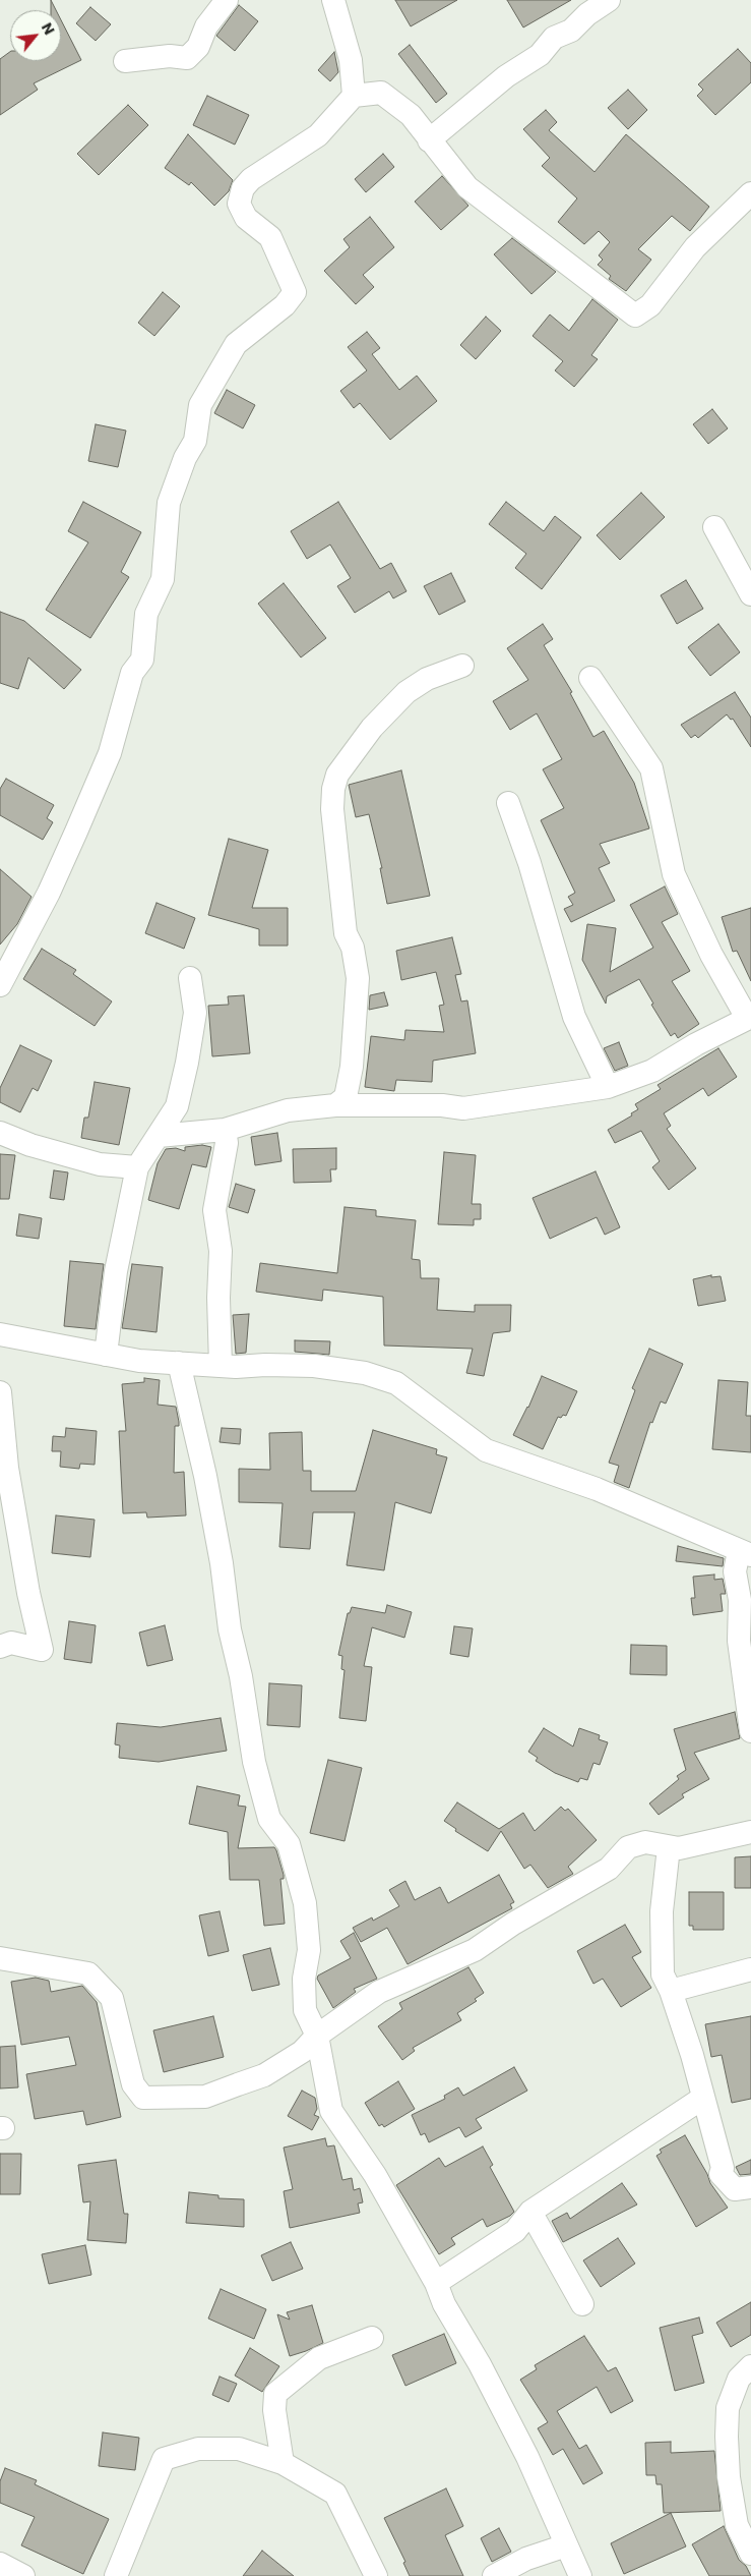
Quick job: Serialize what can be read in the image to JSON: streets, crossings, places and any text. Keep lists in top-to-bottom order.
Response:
{
  "north": "top right"
}
